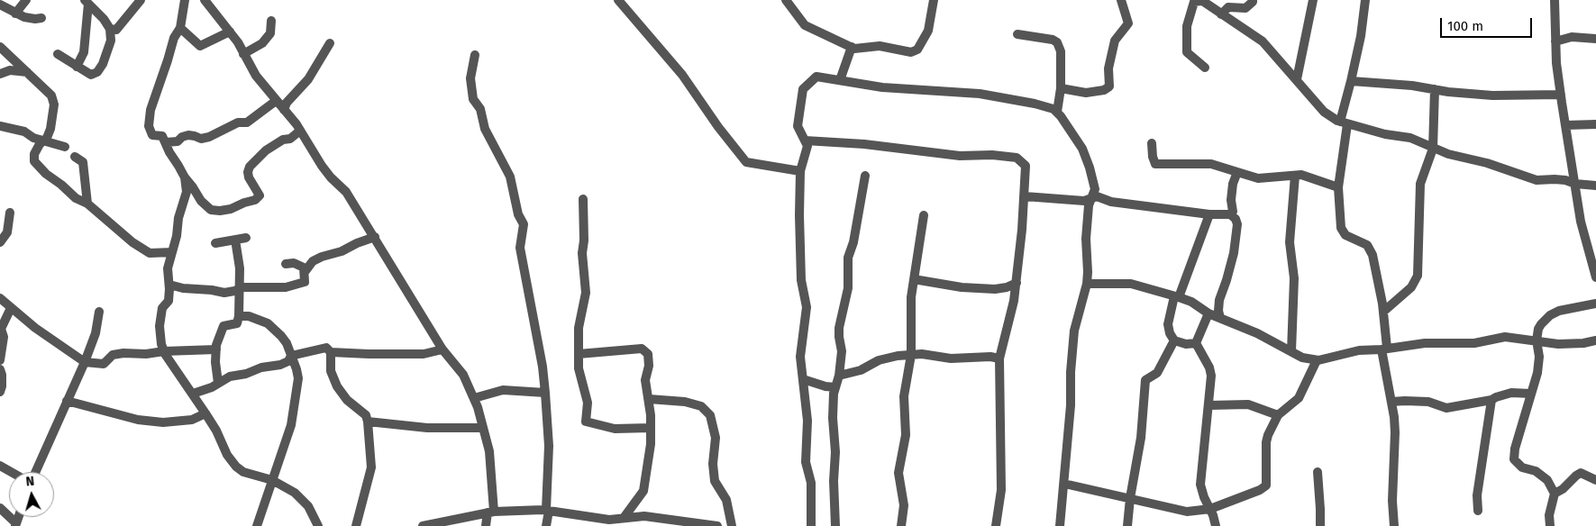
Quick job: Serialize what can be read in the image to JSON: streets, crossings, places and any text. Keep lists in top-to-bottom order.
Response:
{
  "scale_bar": "100 m",
  "north": "top"
}
